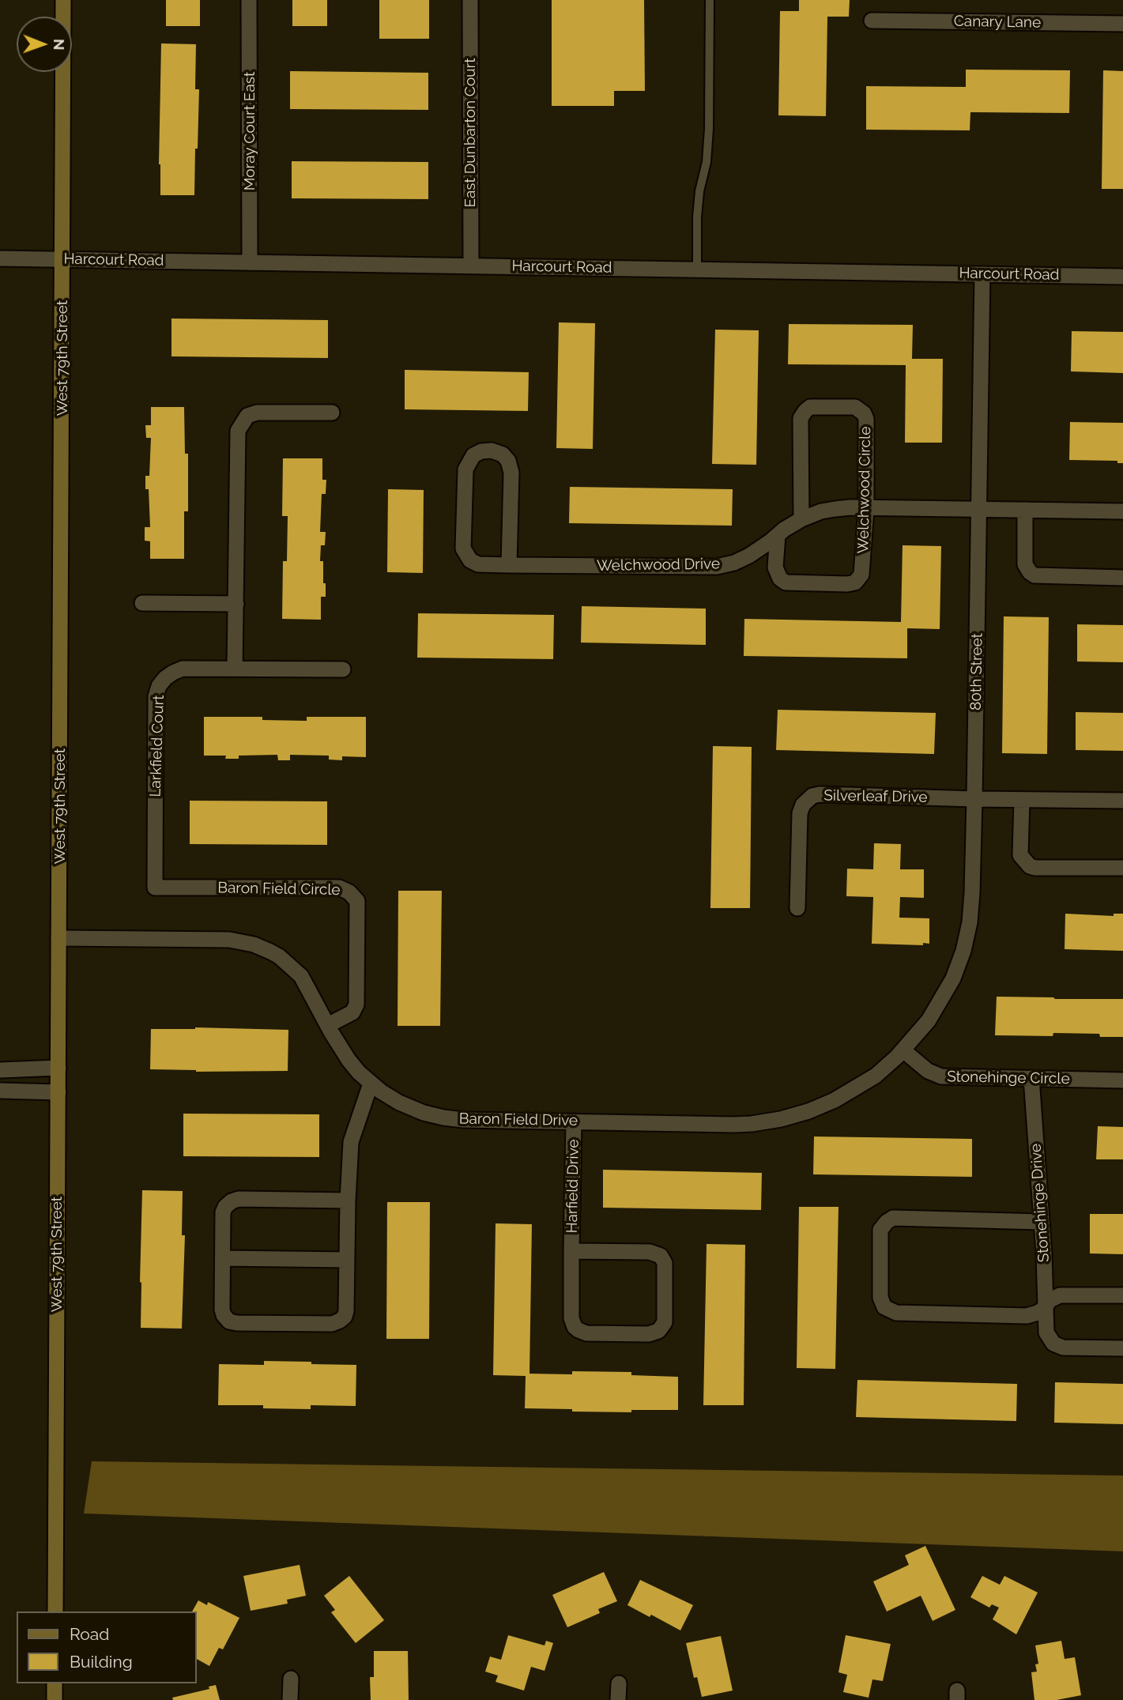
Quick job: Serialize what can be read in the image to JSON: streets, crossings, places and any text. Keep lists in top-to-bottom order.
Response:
{
  "streets": {
    "main road": ["West 79th Street"],
    "street": [
      "Canary Lane",
      "Moray Court East",
      "East Dunbarton Court",
      "Harcourt Road",
      "Welchwood Circle",
      "Welchwood Drive",
      "80th Street",
      "Larkfield Court",
      "Silverleaf Drive",
      "Baron Field Circle",
      "Stonehinge Circle",
      "Baron Field Drive",
      "Harfield Drive",
      "Stonehinge Drive"
    ]
  },
  "crossings": [
    ["Moray Court East", "Harcourt Road"],
    ["East Dunbarton Court", "Harcourt Road"],
    ["Harcourt Road", "West 79th Street"],
    ["Harcourt Road", "80th Street"],
    ["West 79th Street", "Baron Field Drive"],
    ["Welchwood Circle", "Welchwood Drive"],
    ["Welchwood Drive", "80th Street"],
    ["80th Street", "Silverleaf Drive"],
    ["80th Street", "Stonehinge Circle"],
    ["80th Street", "Baron Field Drive"],
    ["Larkfield Court", "Baron Field Circle"],
    ["Baron Field Circle", "Baron Field Drive"],
    ["Stonehinge Circle", "Baron Field Drive"],
    ["Stonehinge Circle", "Stonehinge Drive"],
    ["Baron Field Drive", "Harfield Drive"]
  ],
  "legend": ["Road", "Building"],
  "north": "right"
}
